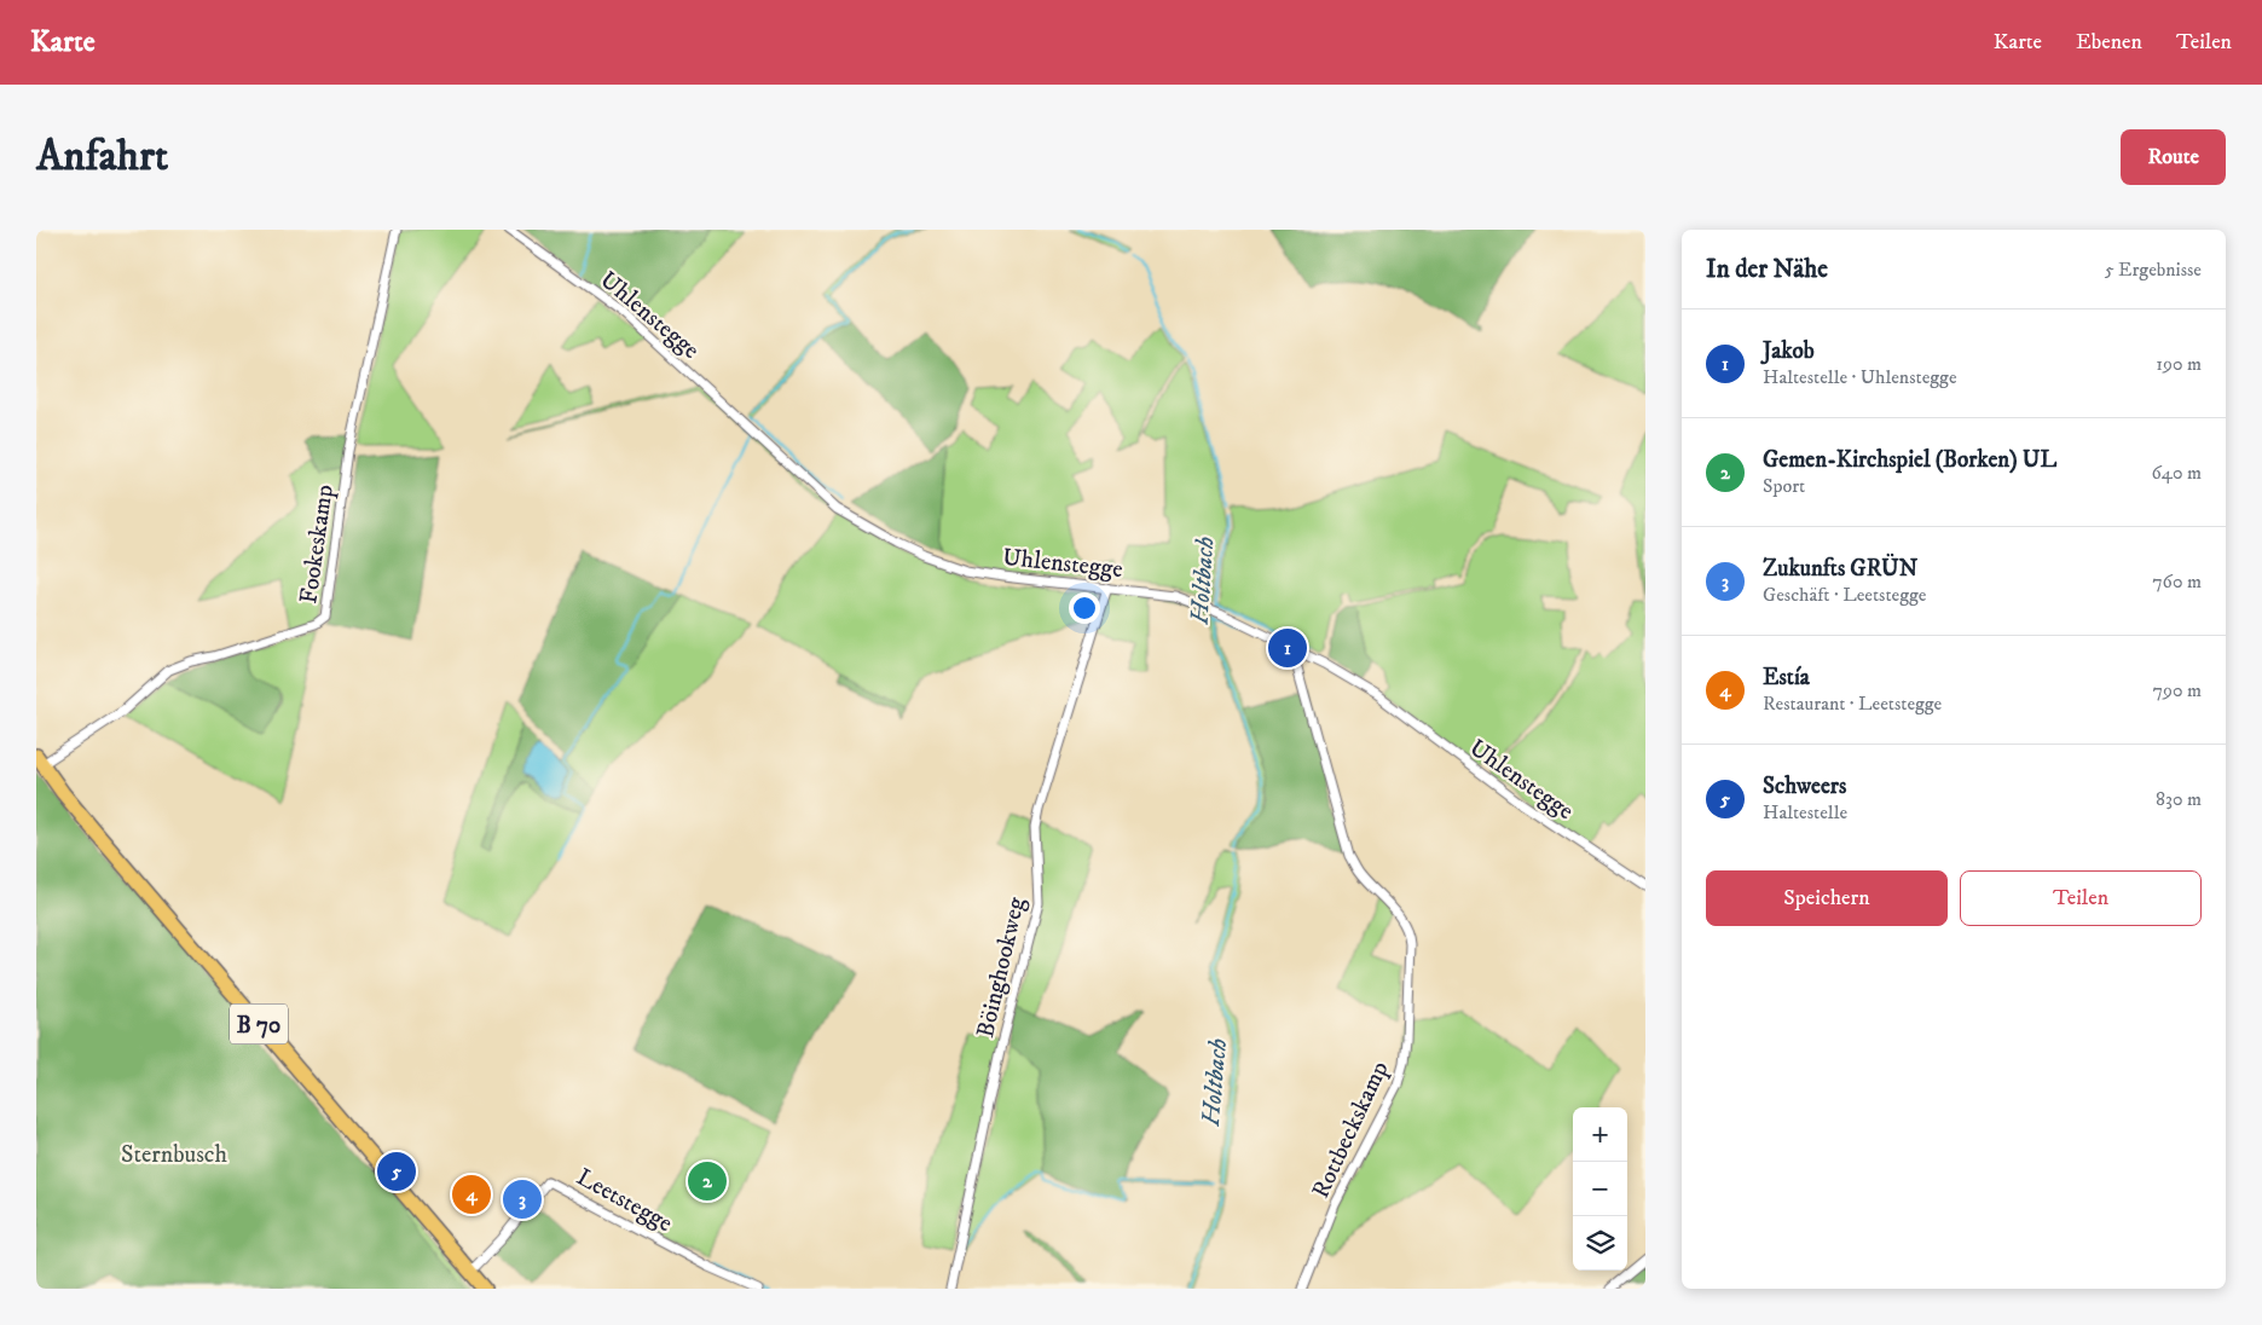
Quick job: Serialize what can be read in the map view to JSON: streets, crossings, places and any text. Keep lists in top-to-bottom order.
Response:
{
  "streets": {
    "main road": ["B 70"],
    "street": [
      "Uhlenstegge",
      "Fookeskamp",
      "Böinghookweg",
      "Rottbeckskamp",
      "Leetstegge"
    ]
  },
  "crossings": [
    ["Uhlenstegge", "Böinghookweg"],
    ["Uhlenstegge", "Rottbeckskamp"],
    ["Fookeskamp", "B 70"],
    ["B 70", "Leetstegge"]
  ],
  "water": ["Holtbach"],
  "parks": ["Sternbusch"],
  "page": {
    "header": "Karte",
    "nav": ["Karte", "Ebenen", "Teilen"],
    "buttons": [
      "Route",
      ["Speichern", "Teilen"]
    ],
    "title": "Anfahrt",
    "heading": ["In der Nähe", "5 Ergebnisse"],
    "list": [
      {
        "mark": "1",
        "name": "Jakob",
        "note": "Haltestelle · Uhlenstegge",
        "value": "190 m"
      },
      {
        "mark": "2",
        "name": "Gemen-Kirchspiel (Borken) UL",
        "note": "Sport",
        "value": "640 m"
      },
      {
        "mark": "3",
        "name": "Zukunfts GRÜN",
        "note": "Geschäft · Leetstegge",
        "value": "760 m"
      },
      {
        "mark": "4",
        "name": "Estía",
        "note": "Restaurant · Leetstegge",
        "value": "790 m"
      },
      {
        "mark": "5",
        "name": "Schweers",
        "note": "Haltestelle",
        "value": "830 m"
      }
    ],
    "pins": [
      "1",
      "5",
      "2",
      "4",
      "3"
    ],
    "map_buttons": ["+", "−"]
  }
}
